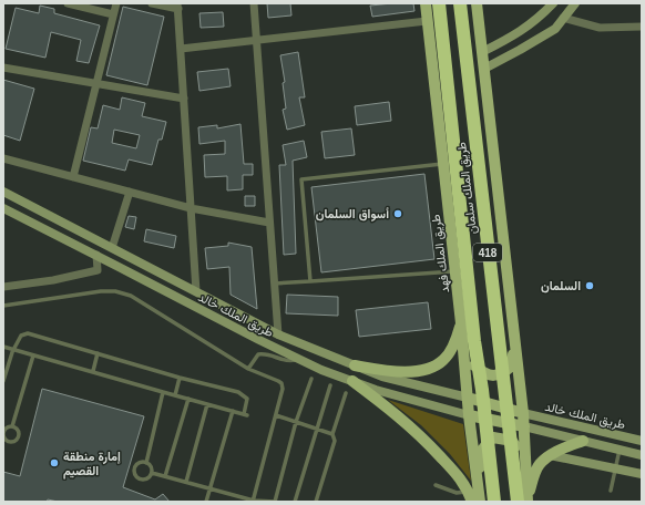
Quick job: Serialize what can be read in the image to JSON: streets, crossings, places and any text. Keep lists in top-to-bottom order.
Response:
{
  "streets": {
    "highway": ["طريق الملك سلمان", "418"],
    "main road": ["طريق الملك فهد", "طريق الملك خالد"]
  },
  "crossings": [
    ["طريق الملك فهد", "طريق الملك خالد"]
  ],
  "places": ["أسواق السلمان", "السلمان", "إمارة منطقة القصيم"]
}
